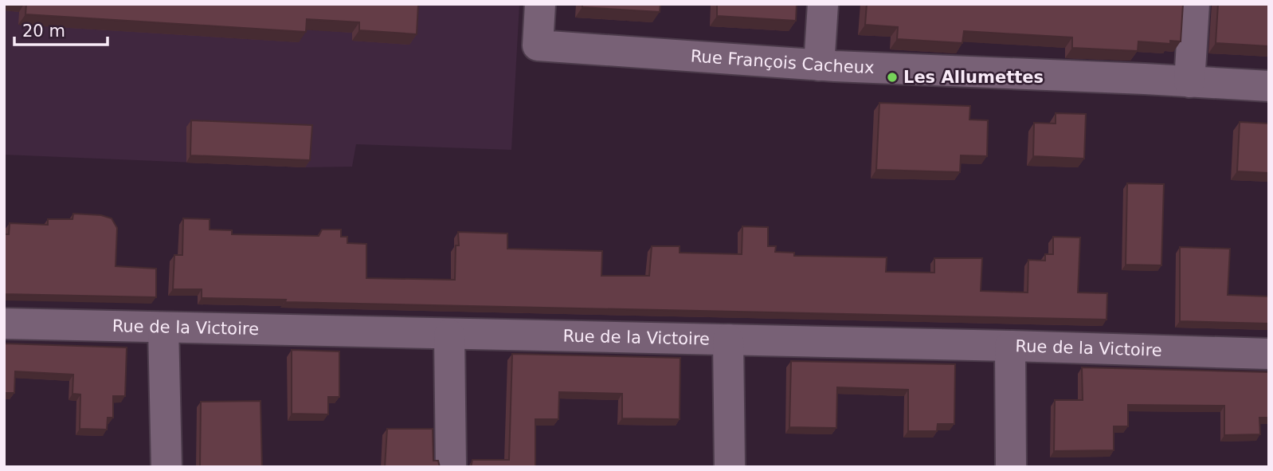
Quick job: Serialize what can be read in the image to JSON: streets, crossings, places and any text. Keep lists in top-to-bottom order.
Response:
{
  "streets": {
    "street": ["Rue François Cacheux", "Rue de la Victoire"]
  },
  "places": ["Les Allumettes"],
  "scale_bar": "20 m"
}
